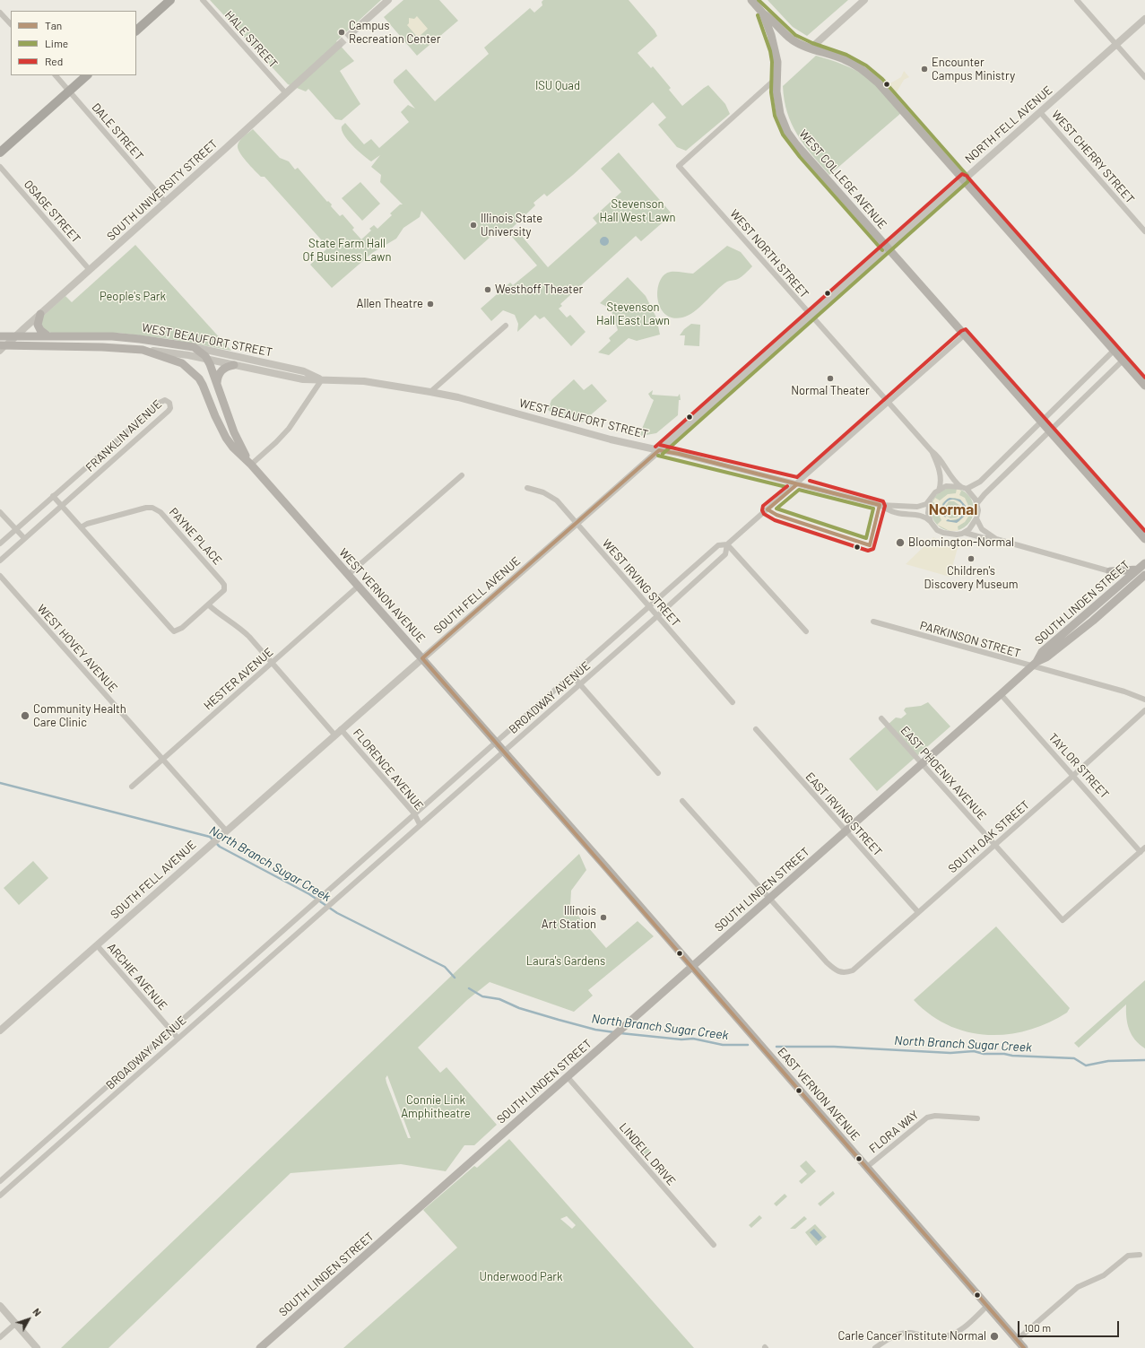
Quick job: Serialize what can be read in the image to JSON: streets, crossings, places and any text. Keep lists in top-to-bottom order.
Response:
{
  "streets": {
    "main road": [
      "WEST COLLEGE AVENUE",
      "WEST BEAUFORT STREET",
      "WEST VERNON AVENUE",
      "SOUTH LINDEN STREET",
      "EAST VERNON AVENUE"
    ],
    "street": [
      "HALE STREET",
      "NORTH FELL AVENUE",
      "DALE STREET",
      "WEST CHERRY STREET",
      "SOUTH UNIVERSITY STREET",
      "OSAGE STREET",
      "WEST NORTH STREET",
      "FRANKLIN AVENUE",
      "PAYNE PLACE",
      "WEST IRVING STREET",
      "SOUTH FELL AVENUE",
      "PARKINSON STREET",
      "WEST HOVEY AVENUE",
      "HESTER AVENUE",
      "BROADWAY AVENUE",
      "TAYLOR STREET",
      "FLORENCE AVENUE",
      "EAST PHOENIX AVENUE",
      "EAST IRVING STREET",
      "SOUTH OAK STREET",
      "ARCHIE AVENUE",
      "FLORA WAY",
      "LINDELL DRIVE"
    ]
  },
  "crossings": [
    ["HALE STREET", "SOUTH UNIVERSITY STREET"],
    ["NORTH FELL AVENUE", "WEST CHERRY STREET"],
    ["NORTH FELL AVENUE", "WEST COLLEGE AVENUE"],
    ["NORTH FELL AVENUE", "SOUTH FELL AVENUE"],
    ["DALE STREET", "SOUTH UNIVERSITY STREET"],
    ["WEST COLLEGE AVENUE", "WEST NORTH STREET"],
    ["WEST COLLEGE AVENUE", "SOUTH FELL AVENUE"],
    ["WEST COLLEGE AVENUE", "BROADWAY AVENUE"],
    ["SOUTH UNIVERSITY STREET", "OSAGE STREET"],
    ["SOUTH UNIVERSITY STREET", "WEST BEAUFORT STREET"],
    ["WEST NORTH STREET", "WEST BEAUFORT STREET"],
    ["WEST NORTH STREET", "SOUTH FELL AVENUE"],
    ["WEST NORTH STREET", "BROADWAY AVENUE"],
    ["WEST BEAUFORT STREET", "WEST VERNON AVENUE"],
    ["WEST BEAUFORT STREET", "SOUTH FELL AVENUE"],
    ["WEST BEAUFORT STREET", "BROADWAY AVENUE"],
    ["FRANKLIN AVENUE", "PAYNE PLACE"],
    ["WEST IRVING STREET", "SOUTH FELL AVENUE"],
    ["WEST IRVING STREET", "BROADWAY AVENUE"],
    ["WEST VERNON AVENUE", "SOUTH FELL AVENUE"],
    ["WEST VERNON AVENUE", "HESTER AVENUE"],
    ["WEST VERNON AVENUE", "BROADWAY AVENUE"],
    ["WEST VERNON AVENUE", "EAST VERNON AVENUE"],
    ["SOUTH FELL AVENUE", "WEST HOVEY AVENUE"],
    ["SOUTH FELL AVENUE", "FLORENCE AVENUE"],
    ["SOUTH FELL AVENUE", "ARCHIE AVENUE"],
    ["SOUTH LINDEN STREET", "PARKINSON STREET"],
    ["SOUTH LINDEN STREET", "TAYLOR STREET"],
    ["SOUTH LINDEN STREET", "EAST PHOENIX AVENUE"],
    ["SOUTH LINDEN STREET", "EAST IRVING STREET"],
    ["SOUTH LINDEN STREET", "SOUTH OAK STREET"],
    ["SOUTH LINDEN STREET", "EAST VERNON AVENUE"],
    ["SOUTH LINDEN STREET", "LINDELL DRIVE"],
    ["WEST HOVEY AVENUE", "HESTER AVENUE"],
    ["HESTER AVENUE", "FLORENCE AVENUE"],
    ["BROADWAY AVENUE", "FLORENCE AVENUE"],
    ["BROADWAY AVENUE", "ARCHIE AVENUE"],
    ["TAYLOR STREET", "EAST PHOENIX AVENUE"],
    ["TAYLOR STREET", "SOUTH OAK STREET"],
    ["EAST PHOENIX AVENUE", "SOUTH OAK STREET"],
    ["EAST IRVING STREET", "SOUTH OAK STREET"],
    ["EAST VERNON AVENUE", "FLORA WAY"]
  ],
  "districts": ["Normal"],
  "water": ["North Branch Sugar Creek"],
  "parks": [
    "ISU Quad",
    "Stevenson Hall West Lawn",
    "State Farm Hall Of Business Lawn",
    "People's Park",
    "Stevenson Hall East Lawn",
    "Laura's Gardens",
    "Connie Link Amphitheatre",
    "Underwood Park"
  ],
  "places": [
    "Campus Recreation Center",
    "Encounter Campus Ministry",
    "Illinois State University",
    "Westhoff Theater",
    "Allen Theatre",
    "Normal Theater",
    "Bloomington-Normal",
    "Children's Discovery Museum",
    "Community Health Care Clinic",
    "Illinois Art Station",
    "Carle Cancer Institute Normal"
  ],
  "lines": ["transit line Lime", "transit line Red", "transit line Tan"],
  "legend": ["Tan", "Lime", "Red"],
  "scale_bar": "100 m",
  "north": "top right"
}
